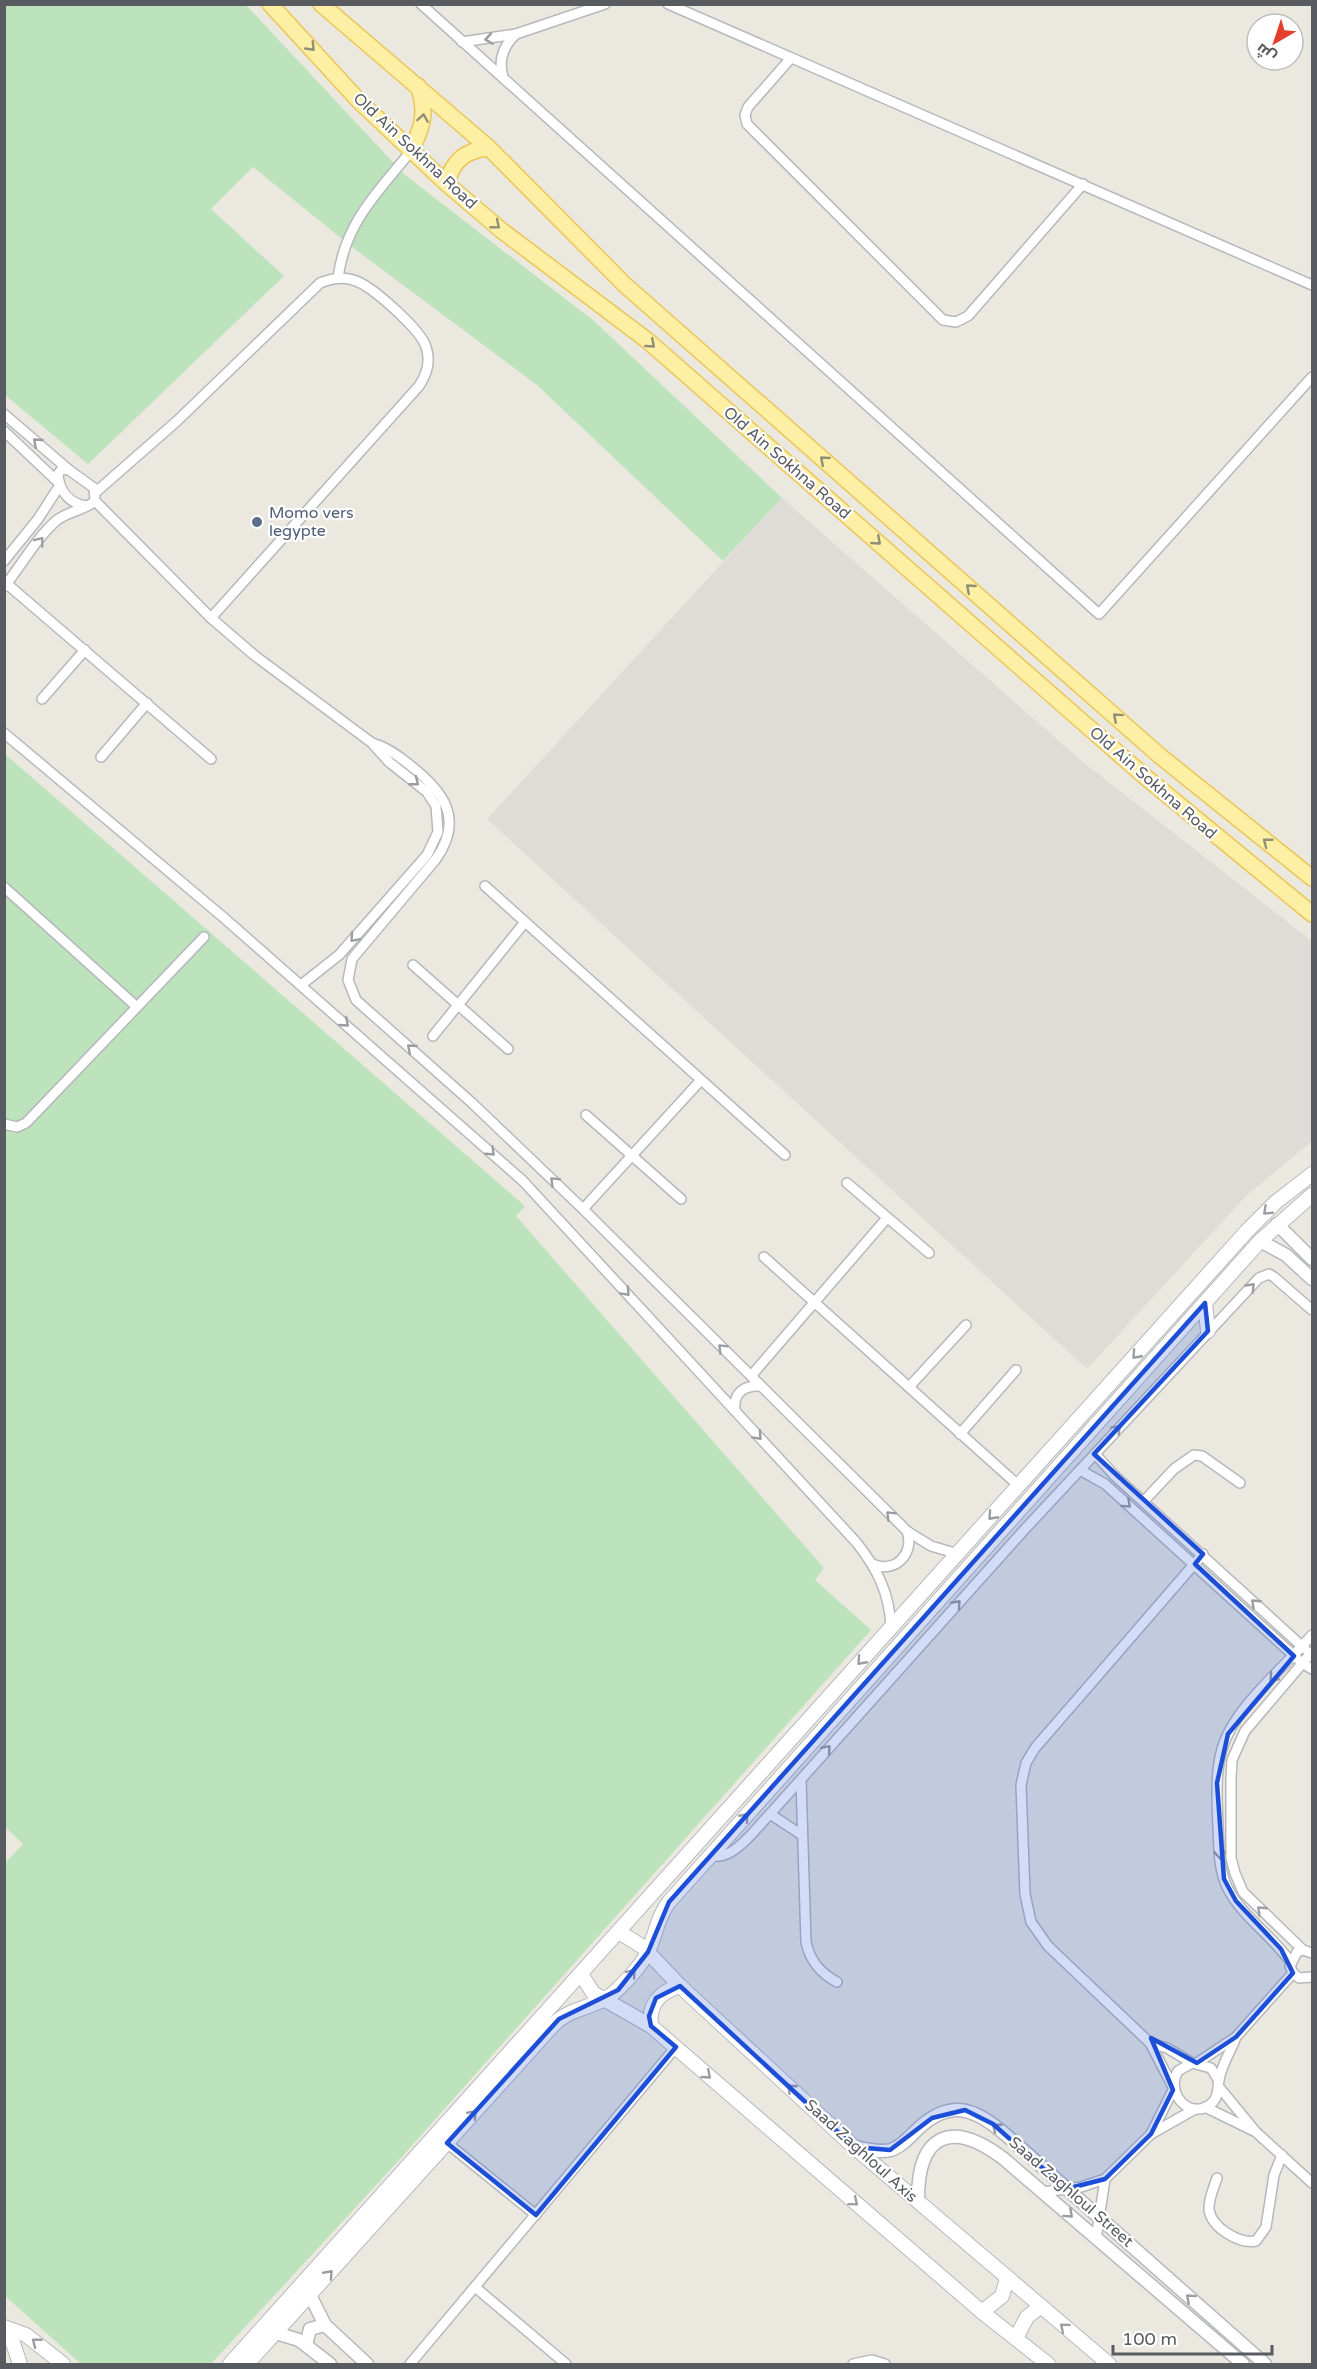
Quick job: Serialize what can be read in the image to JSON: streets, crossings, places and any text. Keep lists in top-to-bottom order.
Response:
{
  "streets": {
    "main road": ["Old Ain Sokhna Road", "Saad Zaghloul Axis"],
    "street": ["Saad Zaghloul Street"]
  },
  "crossings": [
    ["Saad Zaghloul Axis", "Saad Zaghloul Street"]
  ],
  "places": ["Momo vers legypte"],
  "scale_bar": "100 m",
  "north": "bottom left"
}
